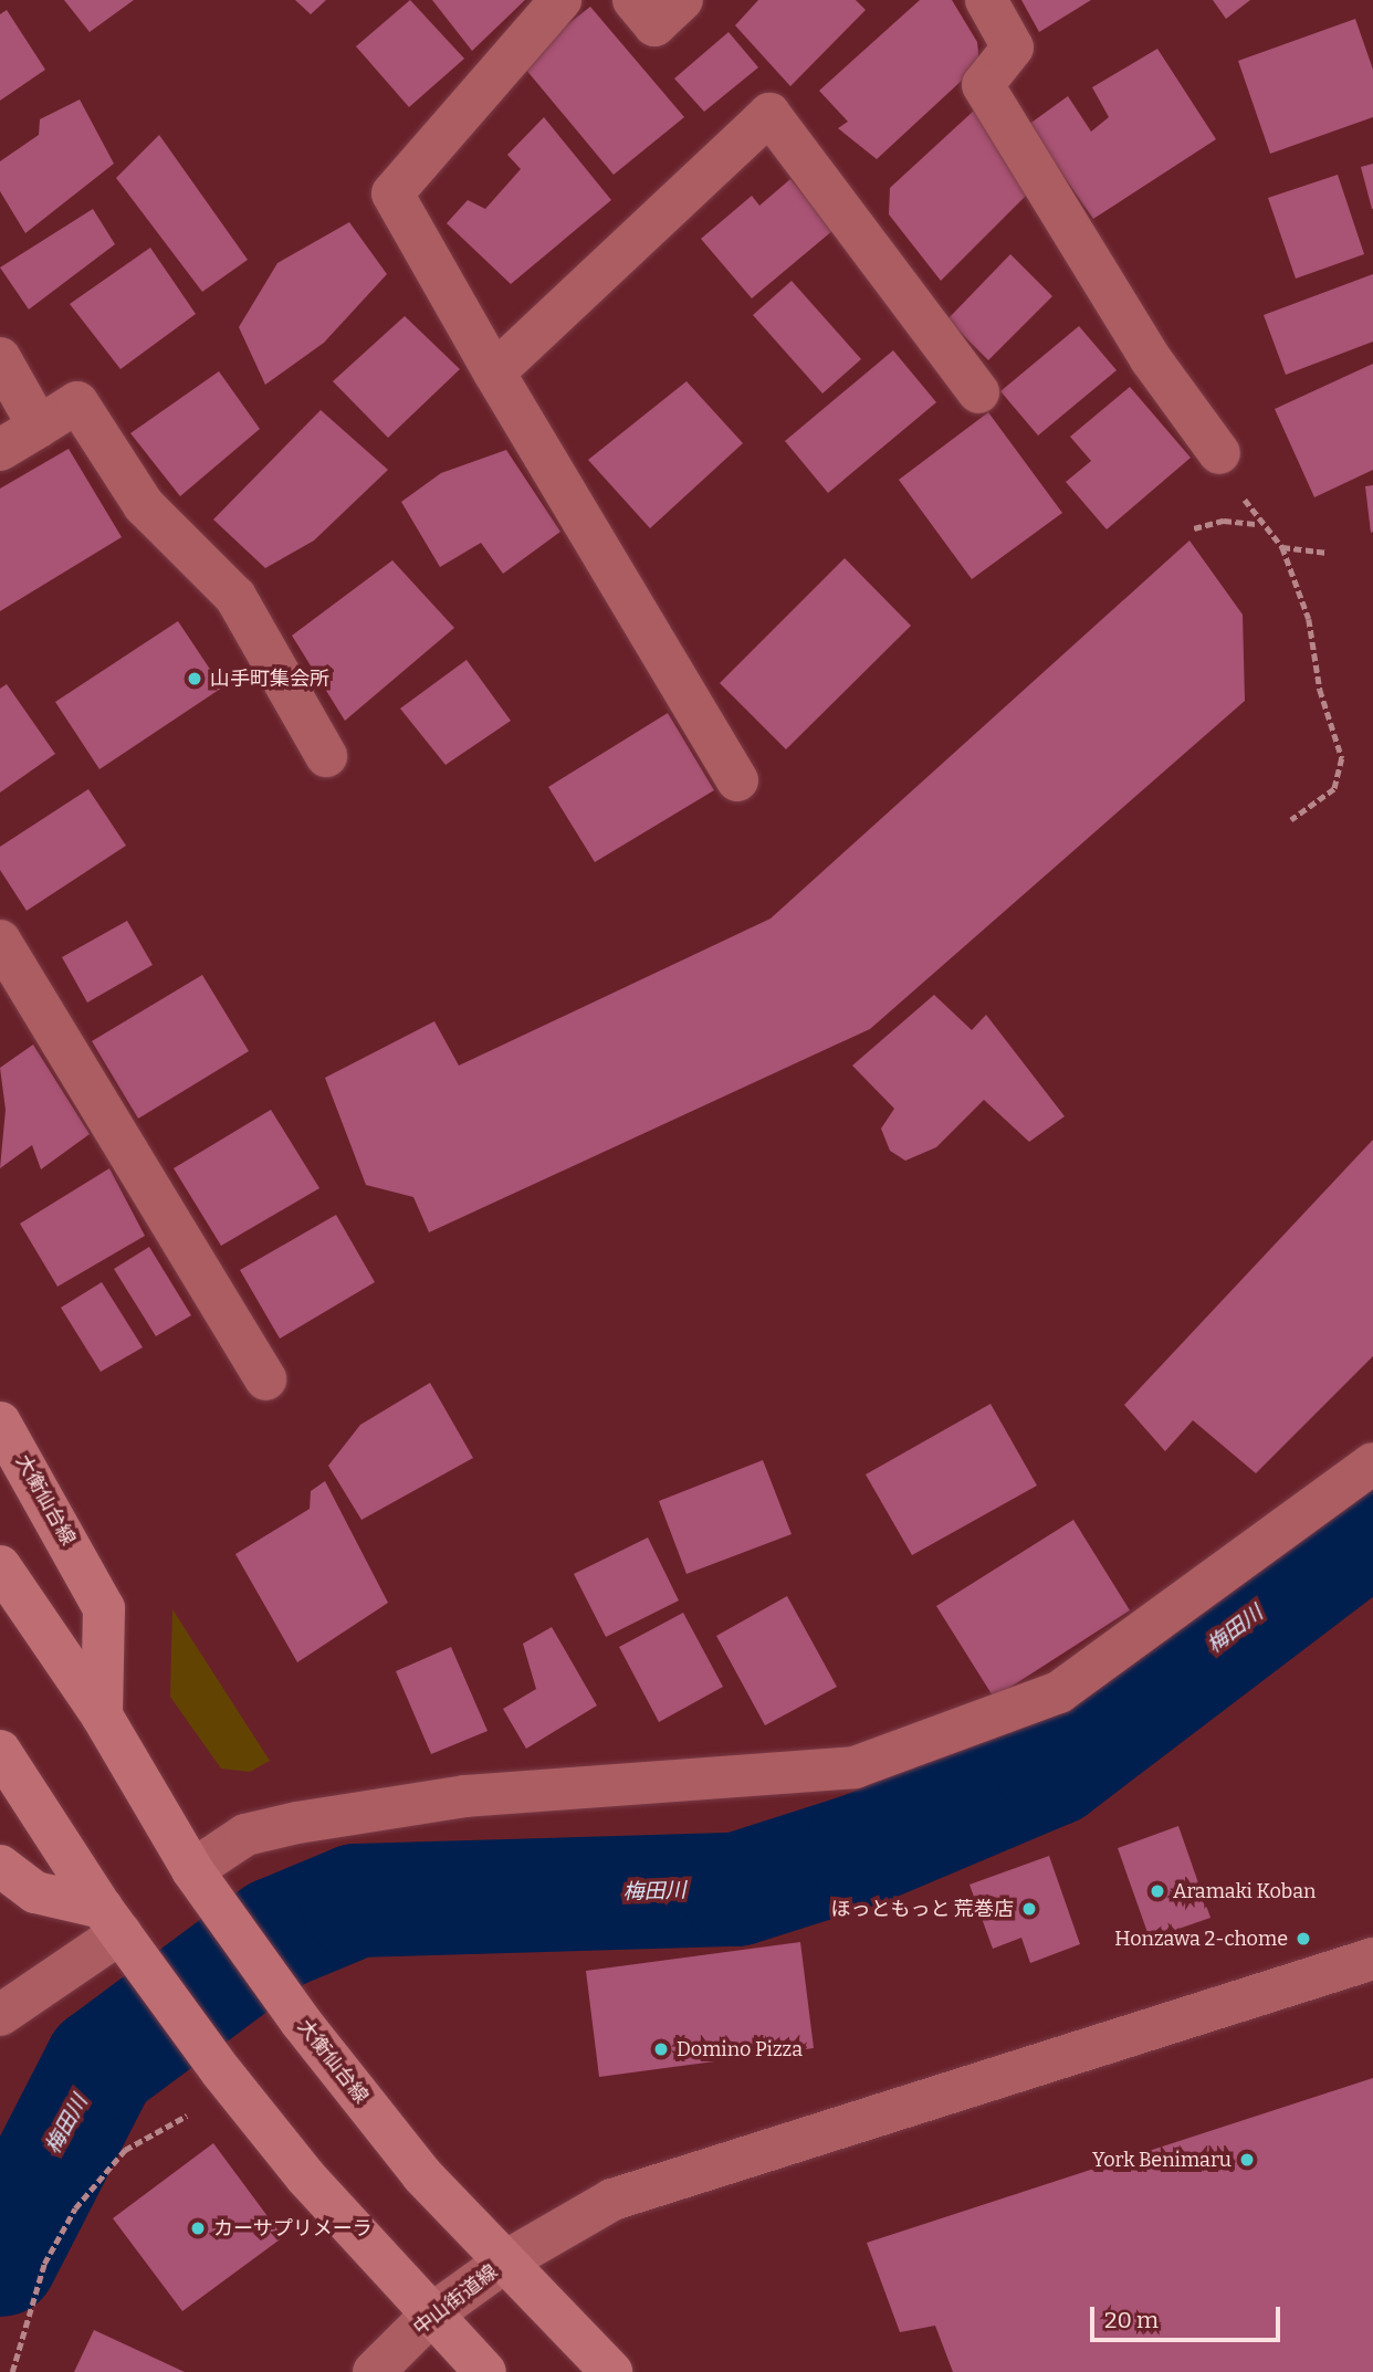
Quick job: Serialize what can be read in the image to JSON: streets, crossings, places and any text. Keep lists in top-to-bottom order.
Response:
{
  "streets": {
    "main road": ["大衡仙台線"],
    "street": ["中山街道線"]
  },
  "crossings": [
    ["大衡仙台線", "中山街道線"]
  ],
  "water": ["梅田川"],
  "places": [
    "山手町集会所",
    "Aramaki Koban",
    "ほっともっと 荒巻店",
    "Honzawa 2-chome",
    "Domino Pizza",
    "York Benimaru",
    "カーサプリメーラ"
  ],
  "scale_bar": "20 m"
}
